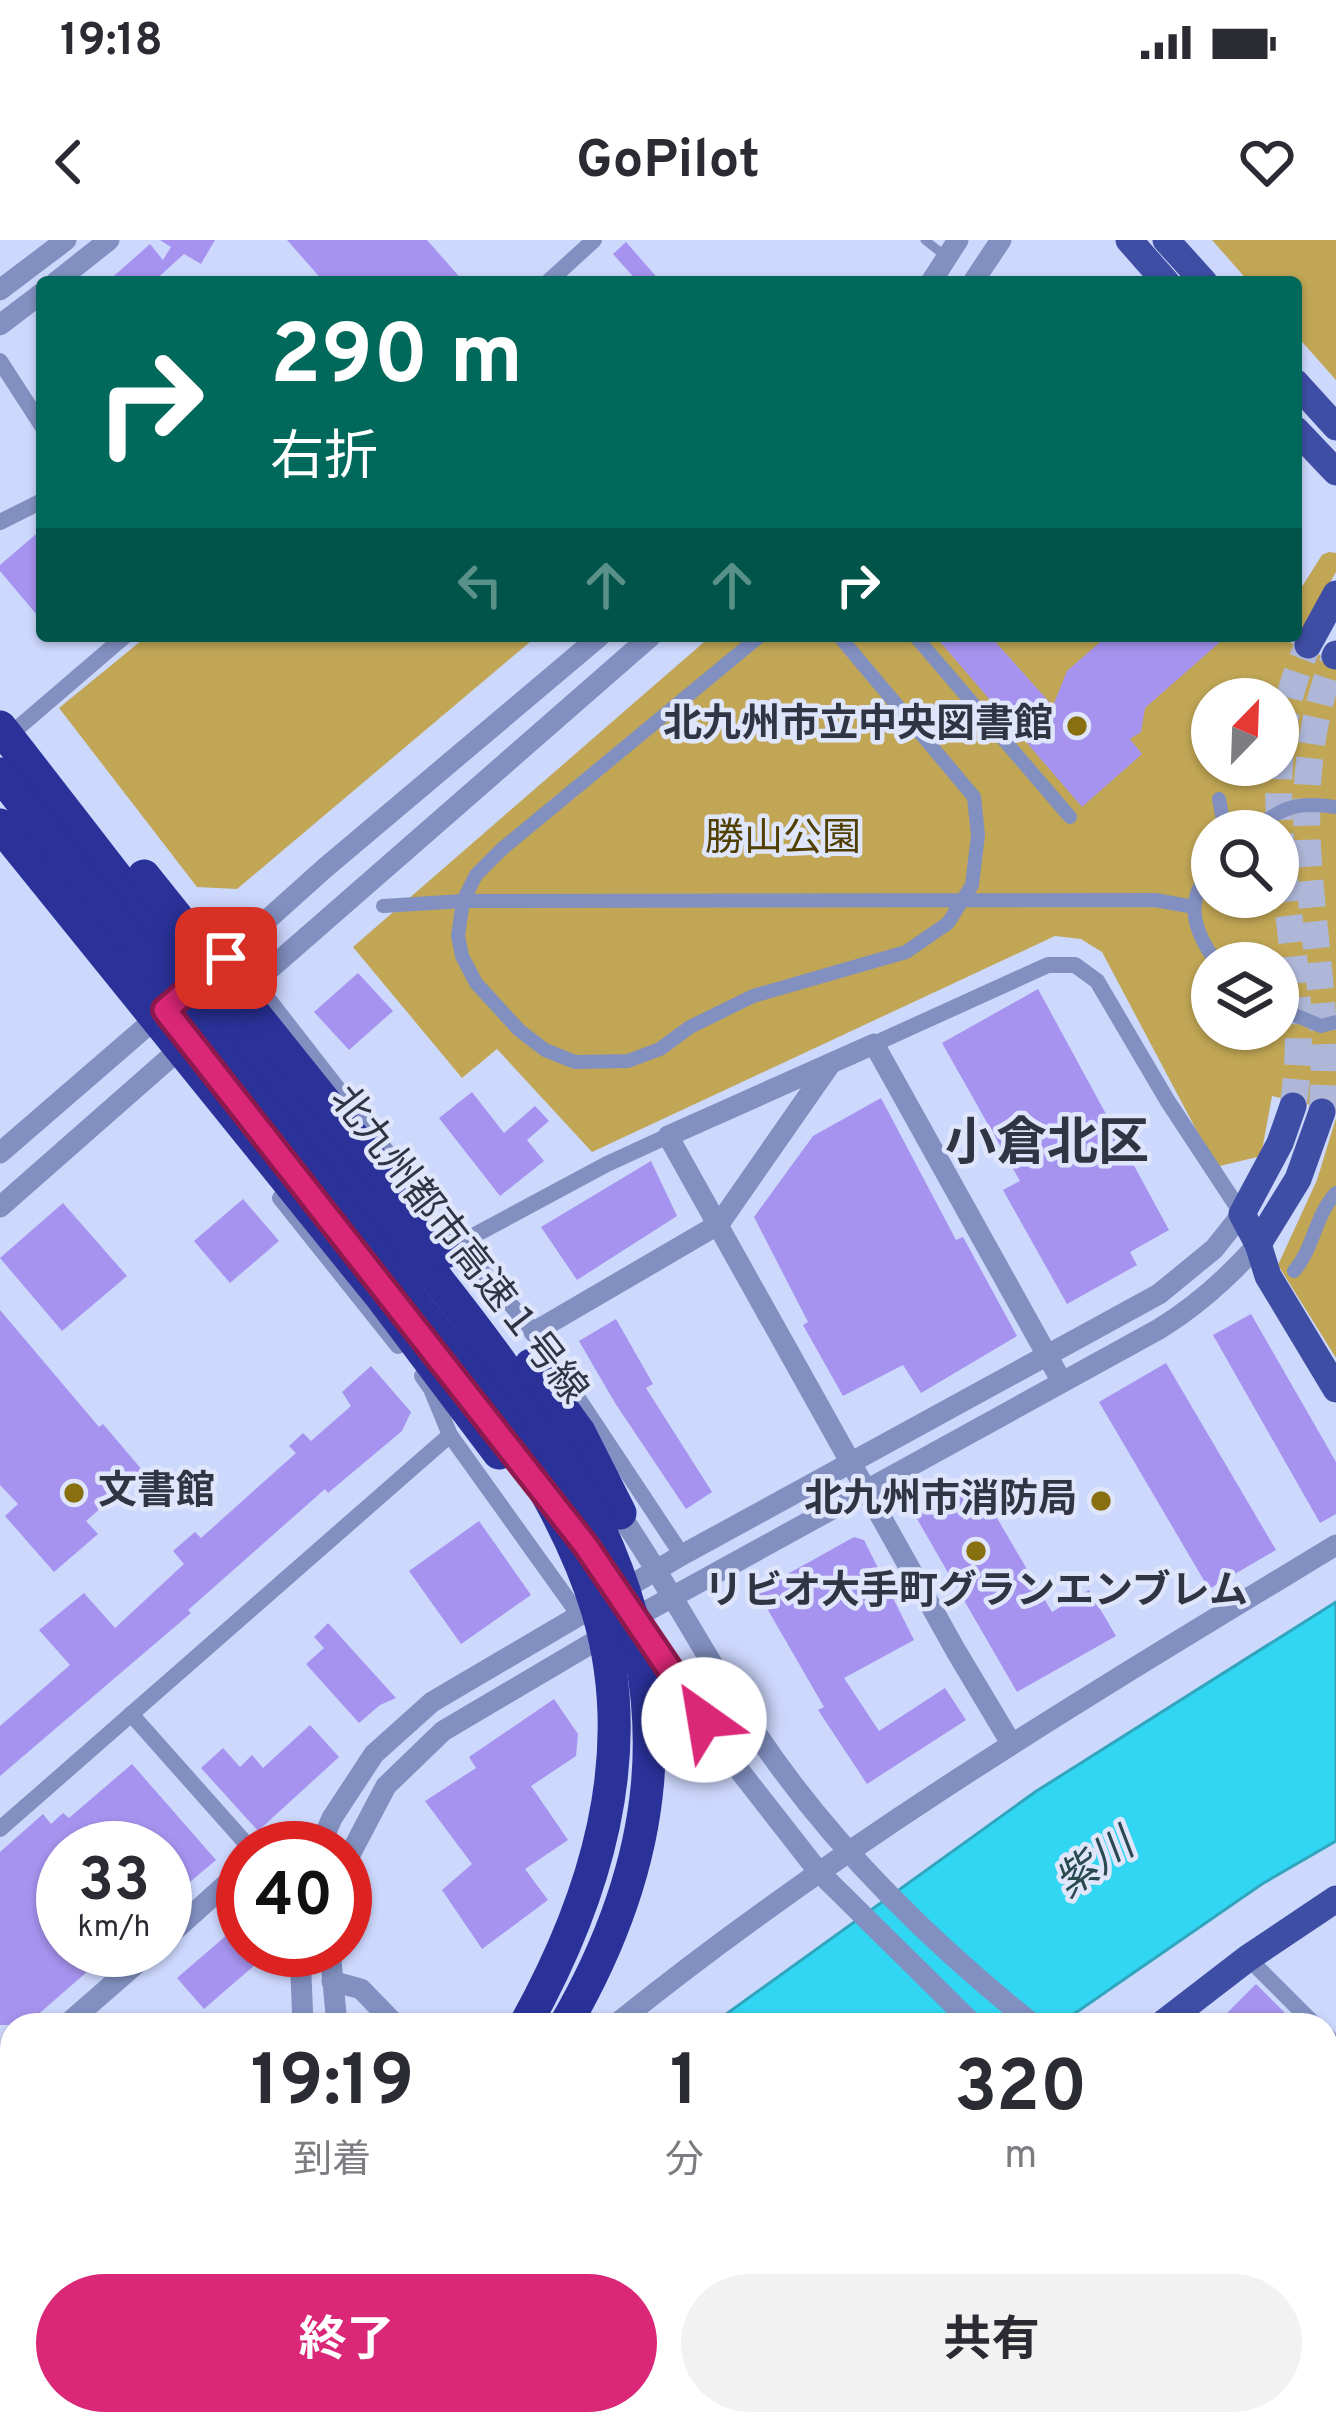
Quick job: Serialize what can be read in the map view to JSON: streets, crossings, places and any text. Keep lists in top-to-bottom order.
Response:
{
  "streets": {
    "highway": ["北九州都市高速１号線"]
  },
  "districts": ["小倉北区"],
  "water": ["紫川"],
  "parks": ["勝山公園"],
  "places": [
    "北九州市立中央図書館",
    "文書館",
    "北九州市消防局",
    "リビオ大手町グランエンブレム"
  ],
  "north": "top right",
  "page": {
    "status": "19:18",
    "header": "GoPilot",
    "turn": ["290 m", "右折"],
    "speed": "33 km/h",
    "limit": "40",
    "eta": [
      "19:19",
      "到着",
      "1",
      "分",
      "320",
      "m"
    ],
    "buttons": ["終了", "共有"]
  }
}
